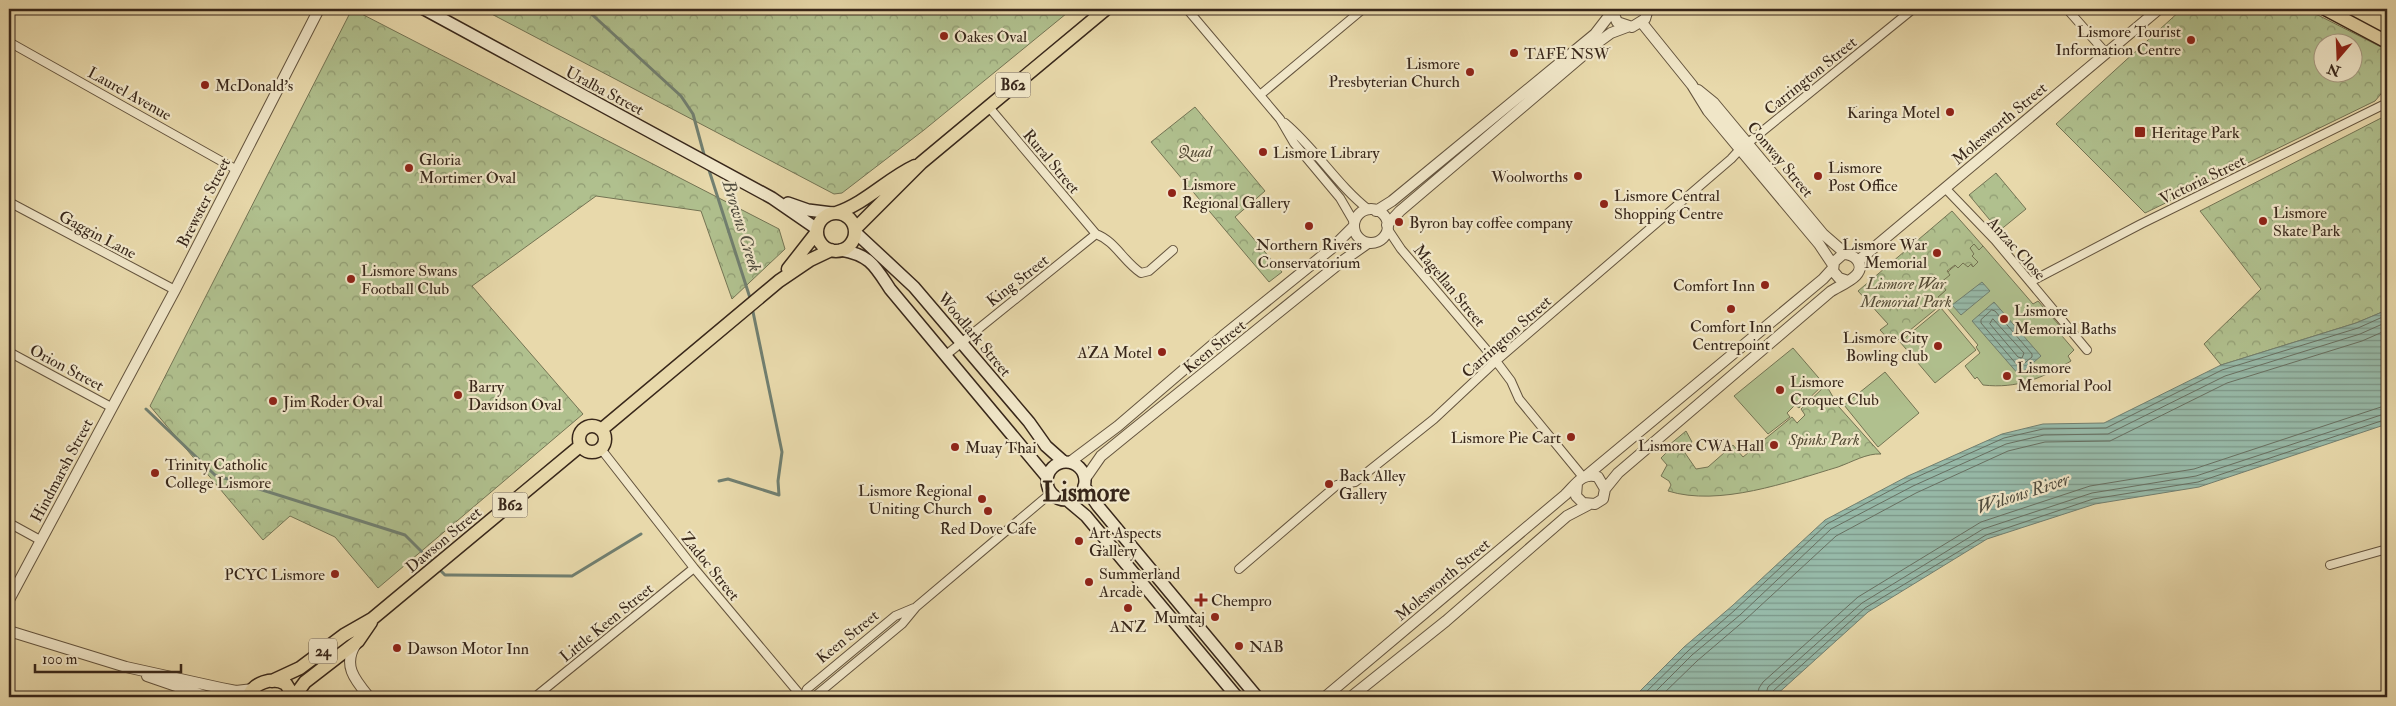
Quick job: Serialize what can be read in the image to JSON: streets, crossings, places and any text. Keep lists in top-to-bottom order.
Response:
{
  "streets": {
    "main road": [
      "B62",
      "Uralba Street",
      "Woodlark Street",
      "Dawson Street",
      "24"
    ],
    "street": [
      "Carrington Street",
      "Laurel Avenue",
      "Molesworth Street",
      "Conway Street",
      "Rural Street",
      "Victoria Street",
      "Brewster Street",
      "Gaggin Lane",
      "Anzac Close",
      "King Street",
      "Magellan Street",
      "Keen Street",
      "Orion Street",
      "Hindmarsh Street",
      "Zadoc Street",
      "Little Keen Street"
    ]
  },
  "crossings": [
    ["Carrington Street", "Conway Street"],
    ["Carrington Street", "Magellan Street"],
    ["B62", "Uralba Street"],
    ["B62", "Rural Street"],
    ["B62", "Woodlark Street"],
    ["B62", "Dawson Street"],
    ["B62", "Zadoc Street"],
    ["Uralba Street", "Woodlark Street"],
    ["Laurel Avenue", "Brewster Street"],
    ["Molesworth Street", "Conway Street"],
    ["Molesworth Street", "Anzac Close"],
    ["Molesworth Street", "Magellan Street"],
    ["Rural Street", "King Street"],
    ["Victoria Street", "Anzac Close"],
    ["Brewster Street", "Gaggin Lane"],
    ["Brewster Street", "Orion Street"],
    ["Brewster Street", "Hindmarsh Street"],
    ["King Street", "Woodlark Street"],
    ["Magellan Street", "Keen Street"],
    ["Woodlark Street", "Keen Street"],
    ["Keen Street", "Zadoc Street"],
    ["Orion Street", "Hindmarsh Street"],
    ["Dawson Street", "Zadoc Street"],
    ["Zadoc Street", "Little Keen Street"]
  ],
  "districts": ["Lismore"],
  "water": ["Browns Creek", "Wilsons River"],
  "parks": ["Quad", "Lismore War Memorial Park", "Spinks Park"],
  "places": {
    "other": [
      "Oakes Oval",
      "Lismore Tourist Information Centre",
      "TAFE NSW",
      "Lismore Presbyterian Church",
      "McDonald's",
      "Karinga Motel",
      "Lismore Library",
      "Gloria Mortimer Oval",
      "Woolworths",
      "Lismore Post Office",
      "Lismore Regional Gallery",
      "Lismore Central Shopping Centre",
      "Lismore Skate Park",
      "Byron bay coffee company",
      "Northern Rivers Conservatorium",
      "Lismore War Memorial",
      "Lismore Swans Football Club",
      "Comfort Inn",
      "Comfort Inn Centrepoint",
      "Lismore Memorial Baths",
      "Lismore City Bowling club",
      "AZA Motel",
      "Lismore Memorial Pool",
      "Lismore Croquet Club",
      "Barry Davidson Oval",
      "Jim Roder Oval",
      "Lismore Pie Cart",
      "Lismore CWA Hall",
      "Muay Thai",
      "Trinity Catholic College Lismore",
      "Back Alley Gallery",
      "Lismore Regional Uniting Church",
      "Red Dove Cafe",
      "Art Aspects Gallery",
      "PCYC Lismore",
      "Summerland Arcade",
      "ANZ",
      "Mumtaj",
      "NAB",
      "Dawson Motor Inn"
    ],
    "transit": ["Heritage Park"],
    "health": ["Chempro"]
  },
  "scale_bar": "100 m",
  "north": "bottom"
}
